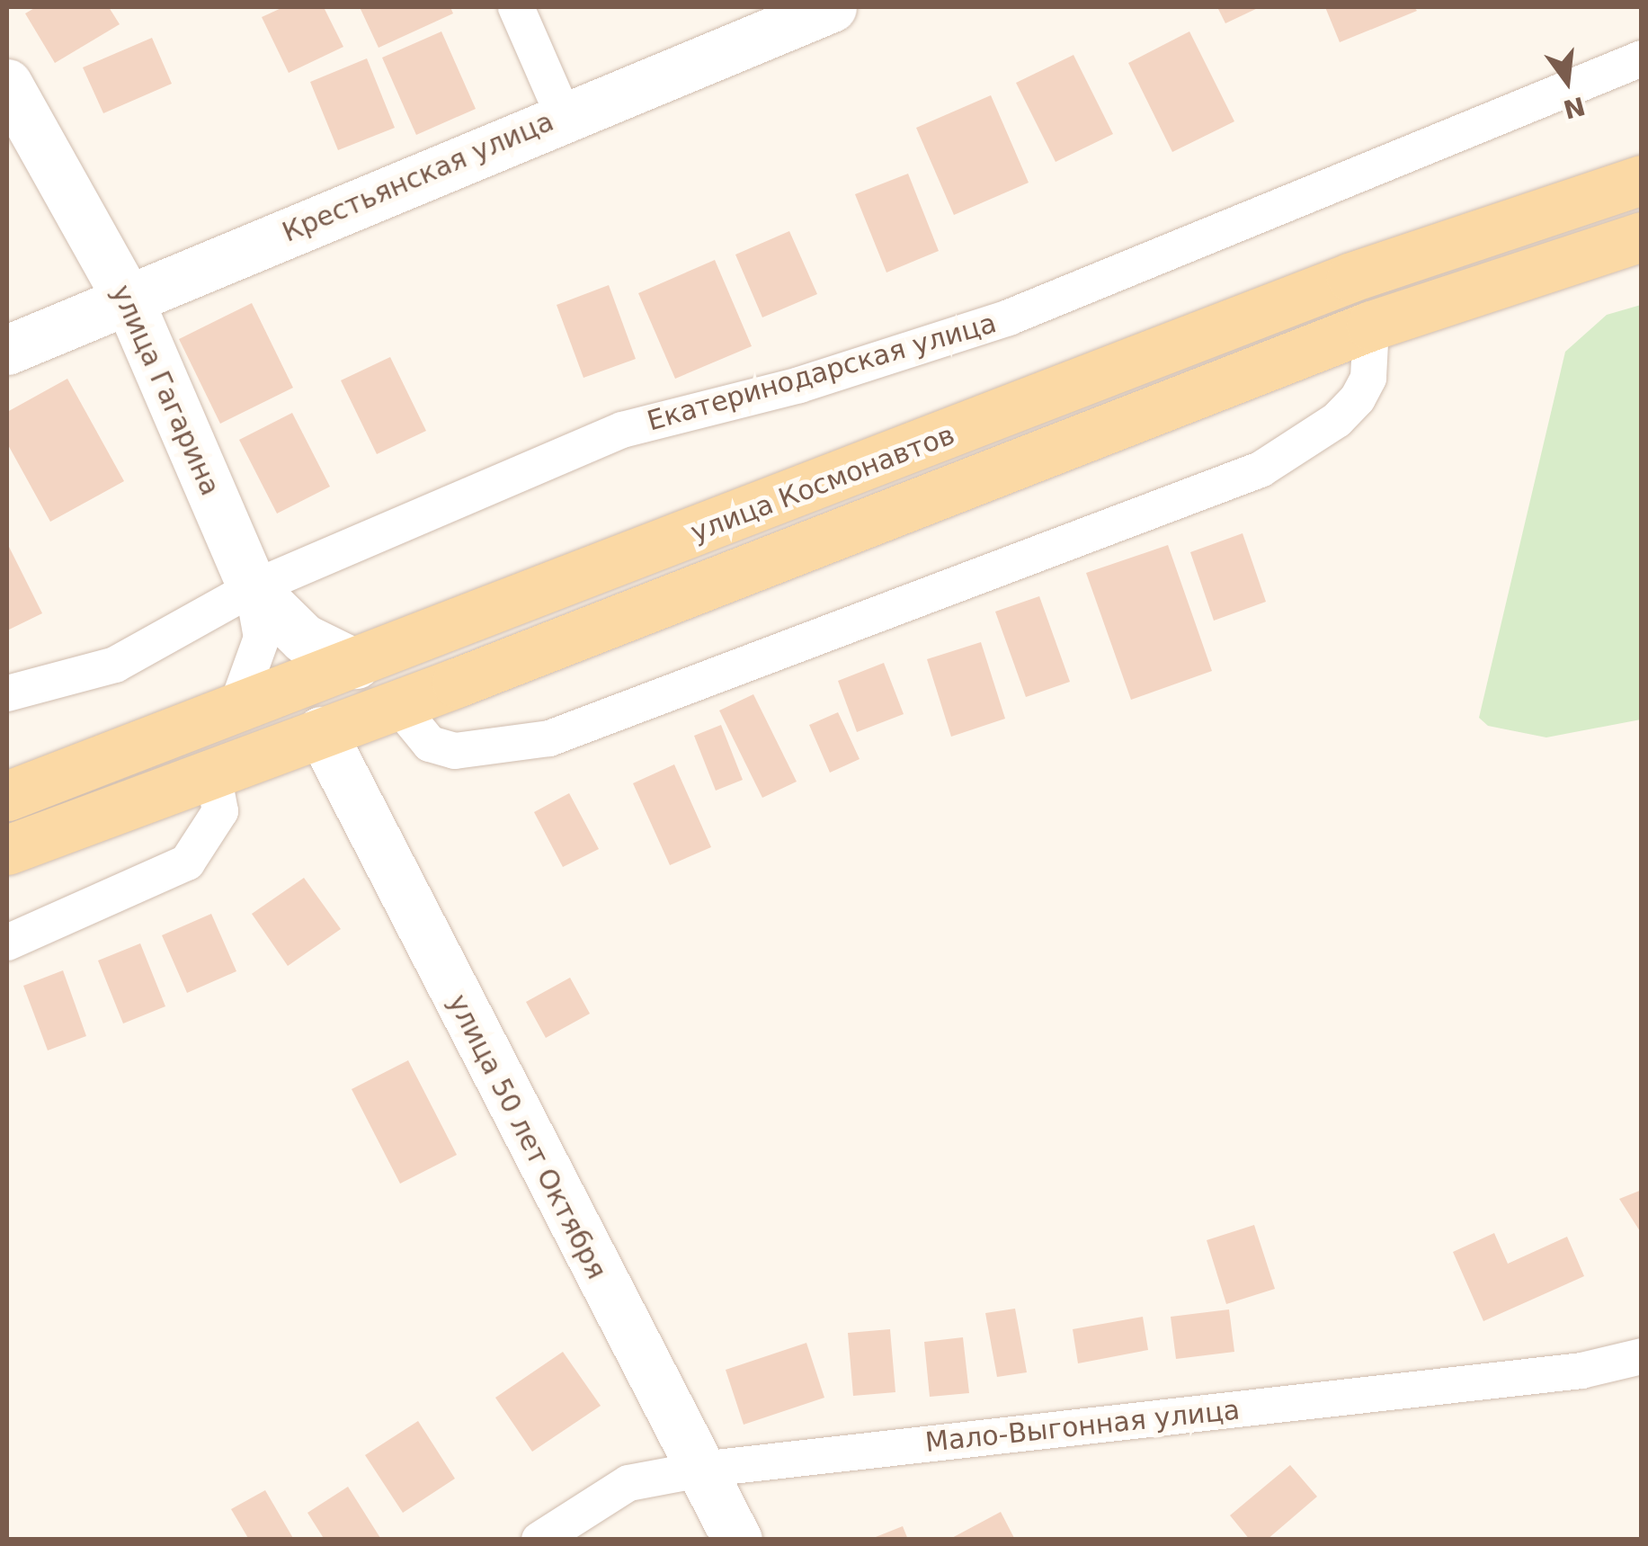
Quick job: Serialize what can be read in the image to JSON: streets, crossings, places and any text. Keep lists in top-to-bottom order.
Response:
{
  "streets": {
    "main road": [
      "Крестьянская улица",
      "улица Гагарина",
      "улица Космонавтов",
      "улица 50 лет Октября"
    ],
    "street": ["Екатеринодарская улица", "Мало-Выгонная улица"]
  },
  "crossings": [
    ["Крестьянская улица", "улица Гагарина"],
    ["Екатеринодарская улица", "улица Гагарина"],
    ["улица Гагарина", "улица Космонавтов"],
    ["улица 50 лет Октября", "Мало-Выгонная улица"]
  ],
  "north": "bottom"
}
